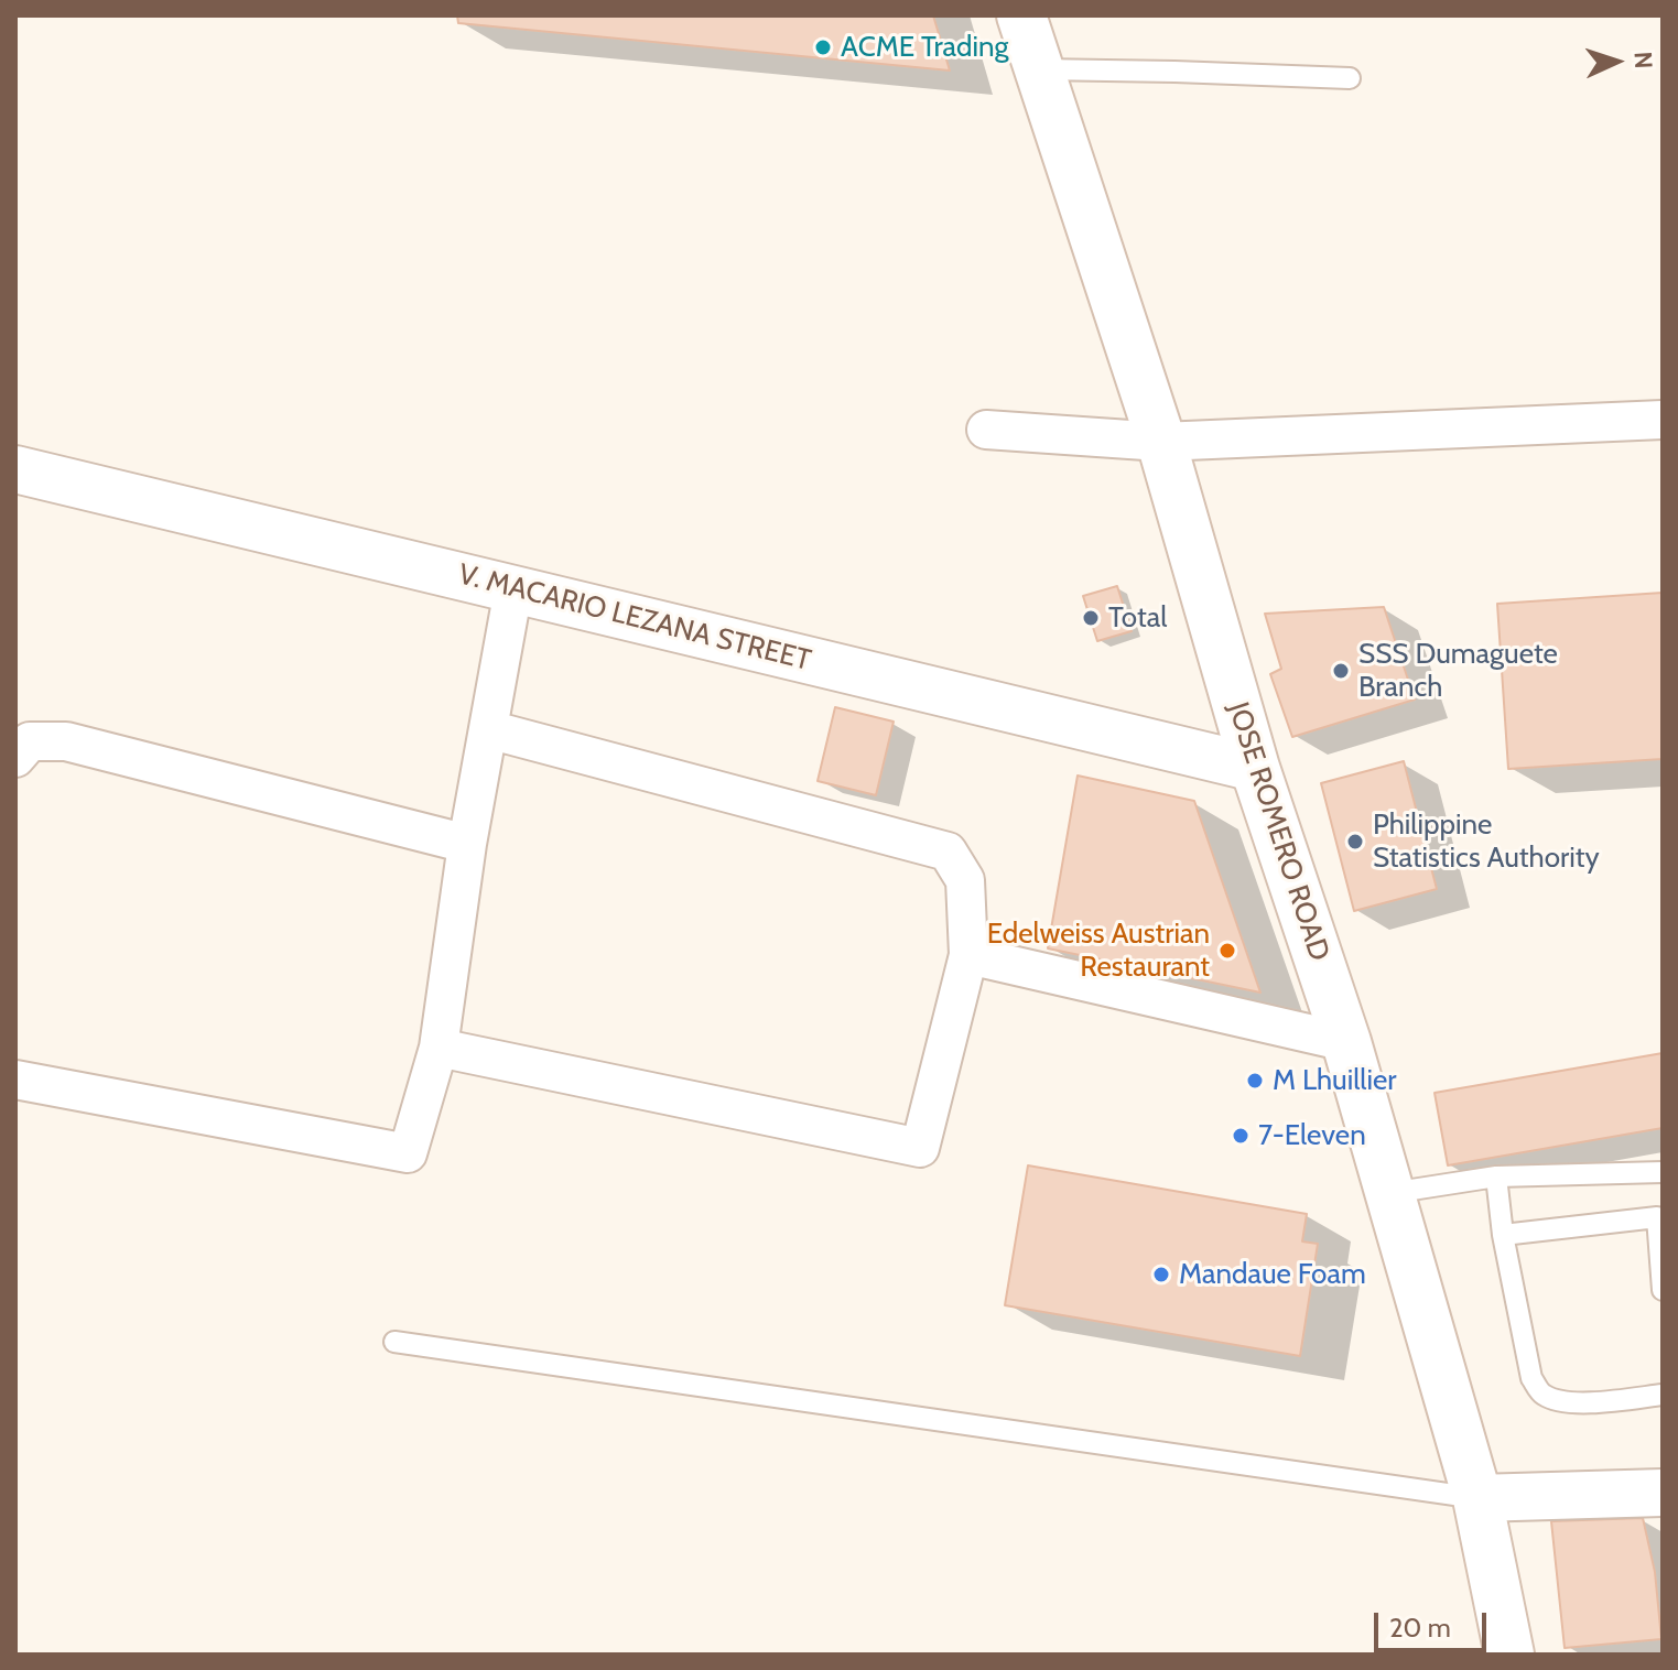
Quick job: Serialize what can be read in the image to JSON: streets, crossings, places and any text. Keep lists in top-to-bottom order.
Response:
{
  "streets": {
    "main road": ["JOSE ROMERO ROAD"],
    "street": ["V. MACARIO LEZANA STREET"]
  },
  "crossings": [
    ["V. MACARIO LEZANA STREET", "JOSE ROMERO ROAD"]
  ],
  "places": [
    "ACME Trading",
    "Total",
    "SSS Dumaguete Branch",
    "Philippine Statistics Authority",
    "Edelweiss Austrian Restaurant",
    "M Lhuillier",
    "7-Eleven",
    "Mandaue Foam"
  ],
  "scale_bar": "20 m",
  "north": "right"
}
